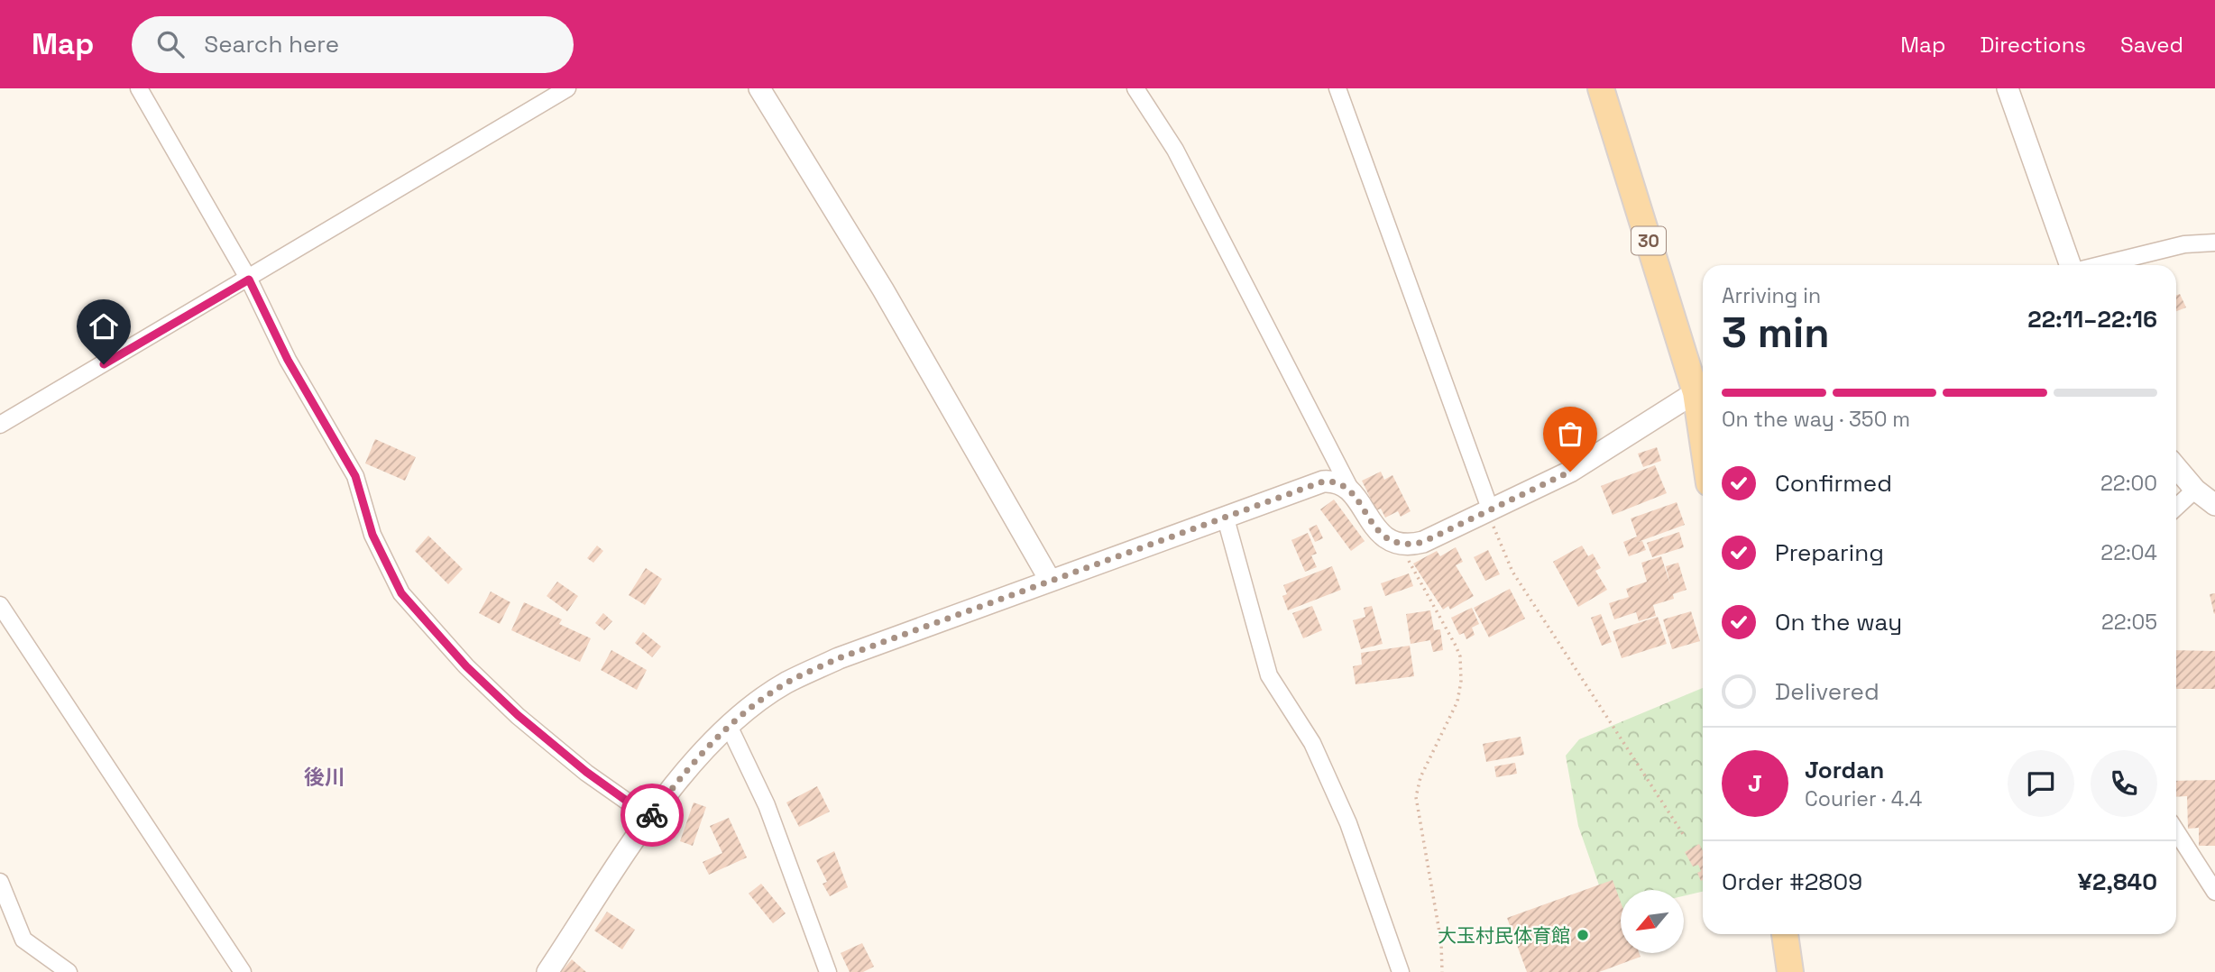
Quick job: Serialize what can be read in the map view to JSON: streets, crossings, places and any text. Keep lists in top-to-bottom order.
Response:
{
  "streets": {
    "main road": ["30"]
  },
  "districts": ["後川"],
  "places": ["大玉村民体育館"],
  "north": "bottom left",
  "page": {
    "header": "Map",
    "search": "Search here",
    "nav": ["Map", "Directions", "Saved"],
    "heading": ["3 min", "Arriving in", "22:11–22:16"],
    "panel": [
      "Jordan",
      "Courier · 4.4",
      "Order #2809",
      "¥2,840"
    ],
    "bar": "On the way · 350 m",
    "list": [
      ["Confirmed", "22:00"],
      ["Preparing", "22:04"],
      ["On the way", "22:05"],
      "Delivered"
    ],
    "round": "J"
  }
}
